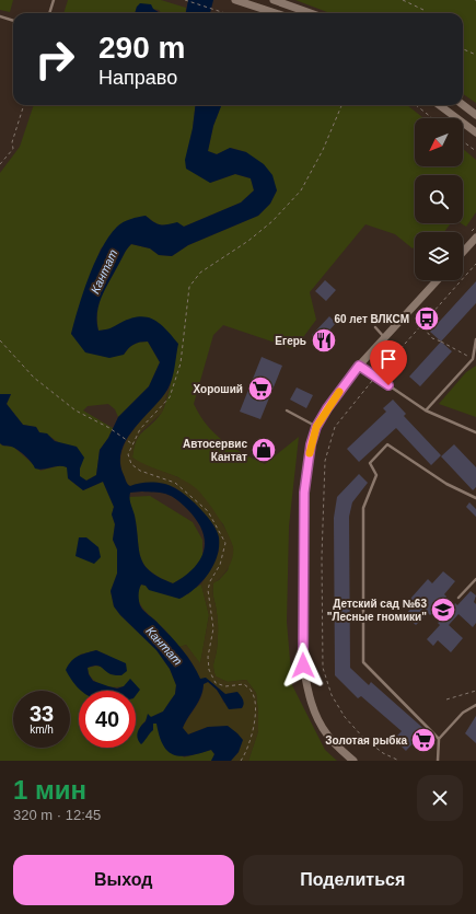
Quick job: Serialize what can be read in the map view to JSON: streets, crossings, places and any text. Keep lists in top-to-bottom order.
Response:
{
  "water": ["Кантат"],
  "places": {
    "bus stop": ["60 лет ВЛКСМ"],
    "restaurant": ["Егерь"],
    "supermarket": ["Хороший", "Золотая рыбка"],
    "shop": ["Автосервис Кантат"],
    "school or university": ["Детский сад №63 \"Лесные гномики\""]
  },
  "north": "bottom left",
  "page": {
    "turn": ["290 m", "Направо"],
    "speed": "33 km/h",
    "limit": "40",
    "heading": ["1 мин", "320 m · 12:45"],
    "buttons": ["Выход", "Поделиться"]
  }
}
